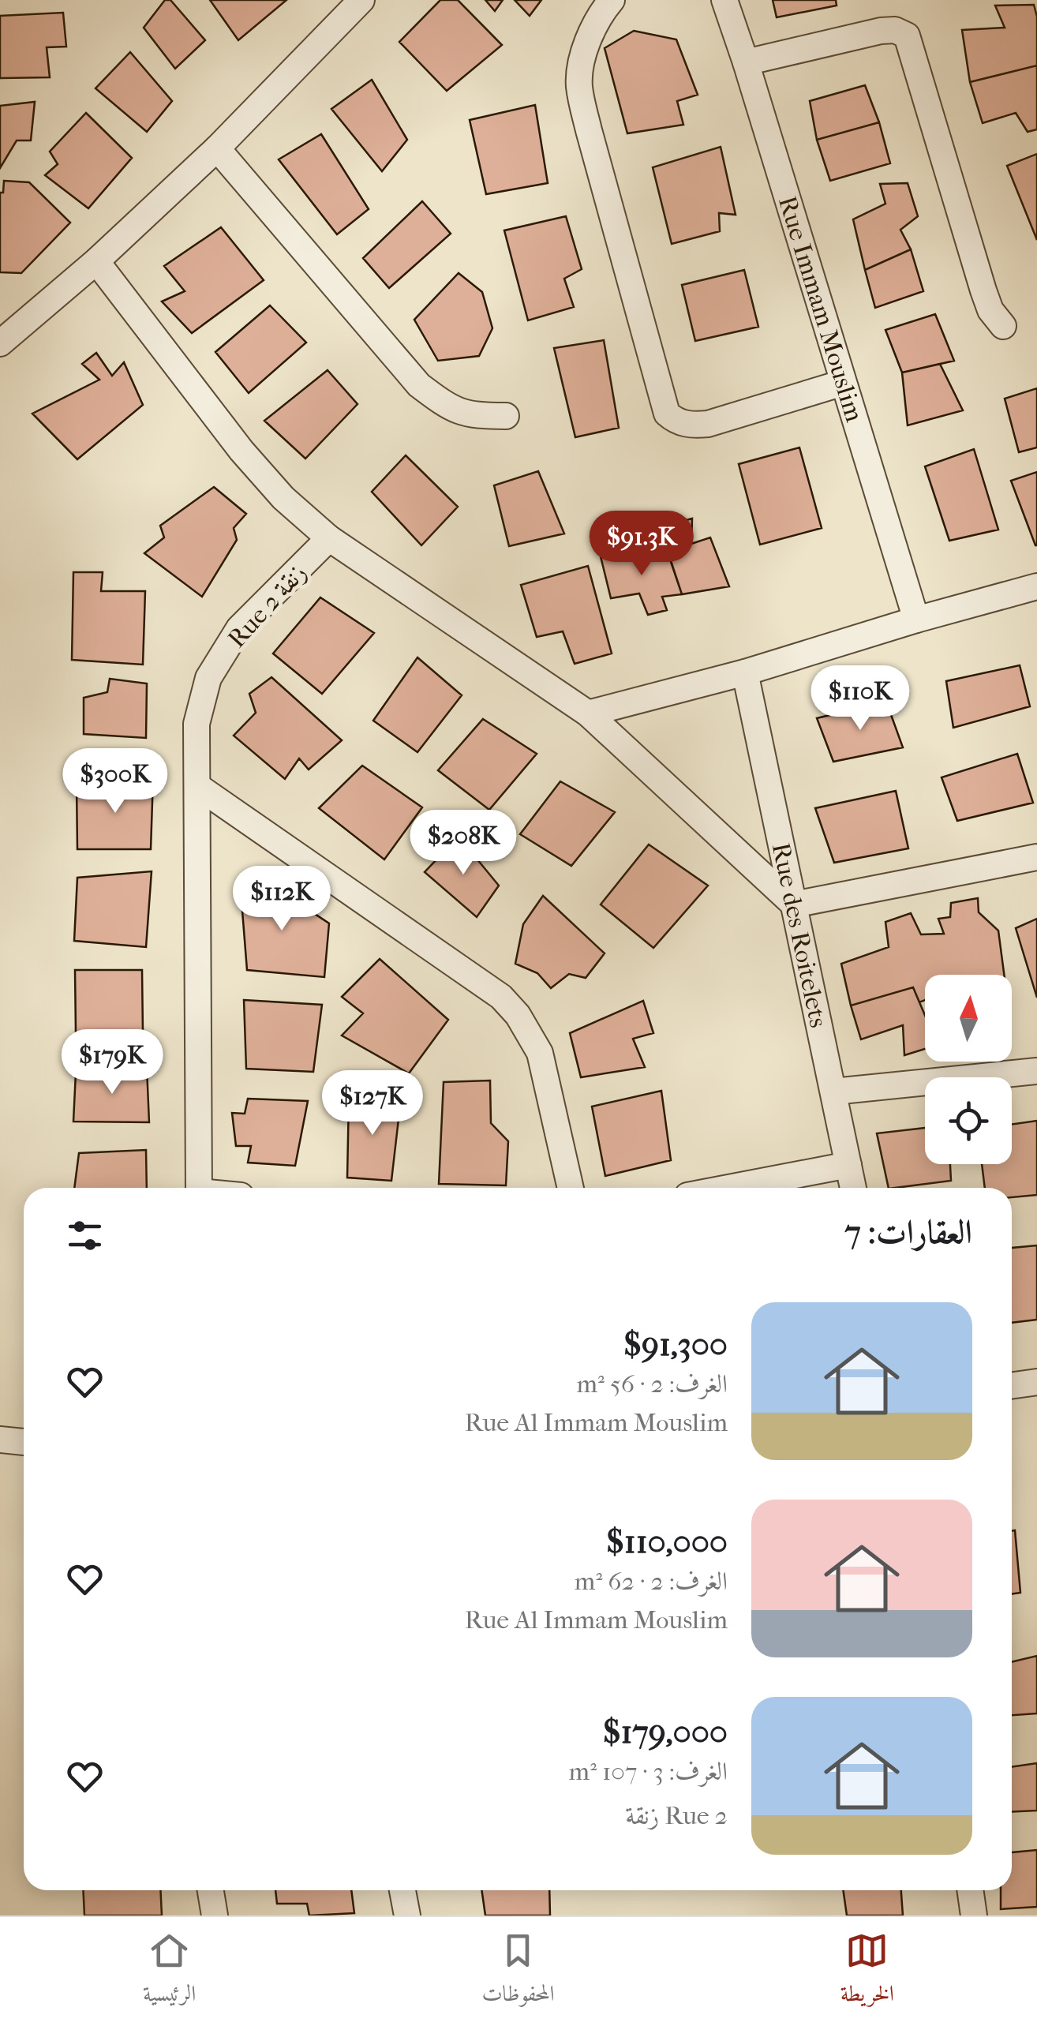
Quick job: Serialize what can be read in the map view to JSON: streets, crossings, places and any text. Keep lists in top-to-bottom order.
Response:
{
  "streets": {
    "street": ["Rue Immam Mouslim", "Rue 2 زنقة", "Rue des Roitelets"]
  },
  "north": "top",
  "page": {
    "price": [
      "$91.3K",
      "$110K",
      "$300K",
      "$208K",
      "$112K",
      "$179K",
      "$127K"
    ],
    "heading": "العقارات: 7",
    "list": [
      {
        "name": "$91,300",
        "note": "الغرف: 2 · 56 m² · Rue Al Immam Mouslim"
      },
      {
        "name": "$110,000",
        "note": "الغرف: 2 · 62 m² · Rue Al Immam Mouslim"
      },
      {
        "name": "$179,000",
        "note": "الغرف: 3 · 107 m² · Rue 2 زنقة"
      }
    ],
    "tabs": ["الخريطة", "المحفوظات", "الرئيسية"]
  }
}
